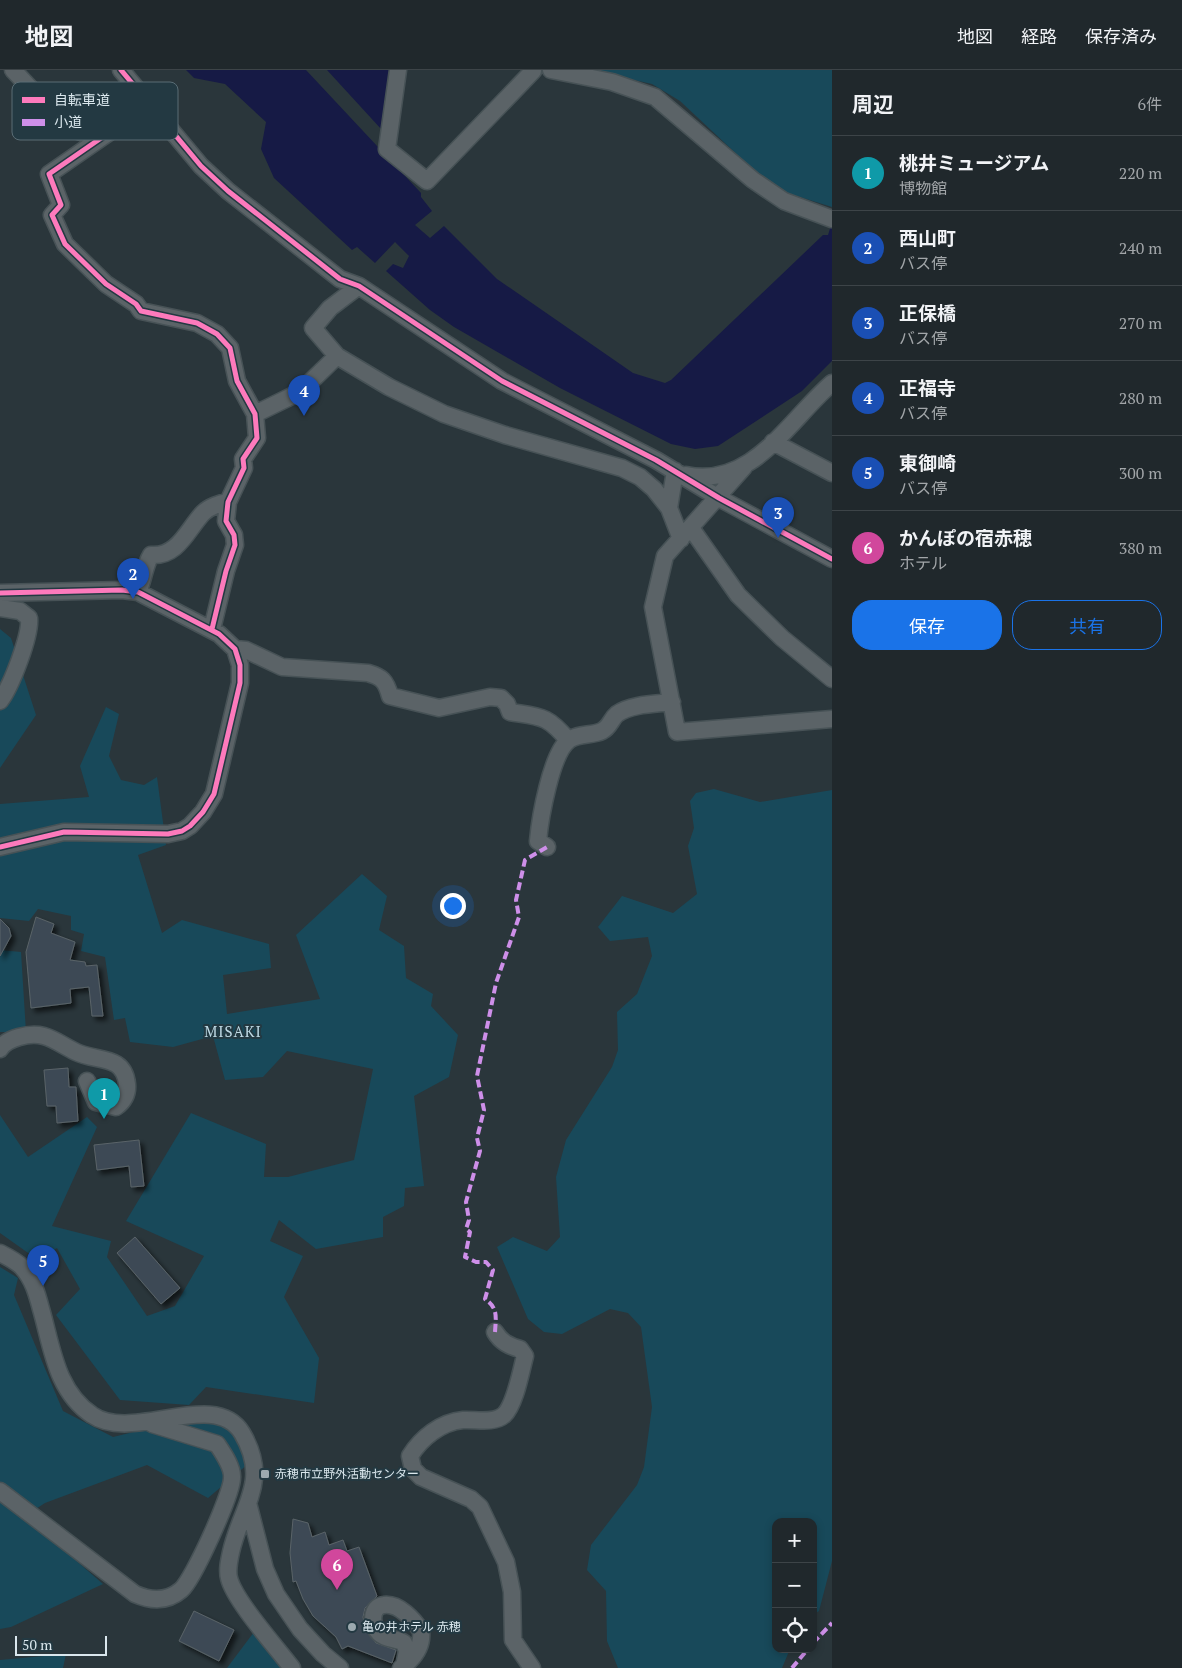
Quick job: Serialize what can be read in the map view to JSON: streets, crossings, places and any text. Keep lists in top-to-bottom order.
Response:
{
  "districts": ["MISAKI"],
  "places": {
    "transit": ["赤穂市立野外活動センター"],
    "other": ["亀の井ホテル 赤穂"]
  },
  "legend": ["自転車道", "小道"],
  "scale_bar": "50 m",
  "page": {
    "header": "地図",
    "nav": ["地図", "経路", "保存済み"],
    "heading": ["周辺", "6件"],
    "list": [
      {
        "mark": "1",
        "name": "桃井ミュージアム",
        "note": "博物館",
        "value": "220 m"
      },
      {
        "mark": "2",
        "name": "西山町",
        "note": "バス停",
        "value": "240 m"
      },
      {
        "mark": "3",
        "name": "正保橋",
        "note": "バス停",
        "value": "270 m"
      },
      {
        "mark": "4",
        "name": "正福寺",
        "note": "バス停",
        "value": "280 m"
      },
      {
        "mark": "5",
        "name": "東御崎",
        "note": "バス停",
        "value": "300 m"
      },
      {
        "mark": "6",
        "name": "かんぽの宿赤穂",
        "note": "ホテル",
        "value": "380 m"
      }
    ],
    "pins": [
      "4",
      "3",
      "2",
      "1",
      "5",
      "6"
    ],
    "buttons": ["保存", "共有"],
    "map_buttons": ["+", "−"],
    "scale": "50 m"
  }
}
